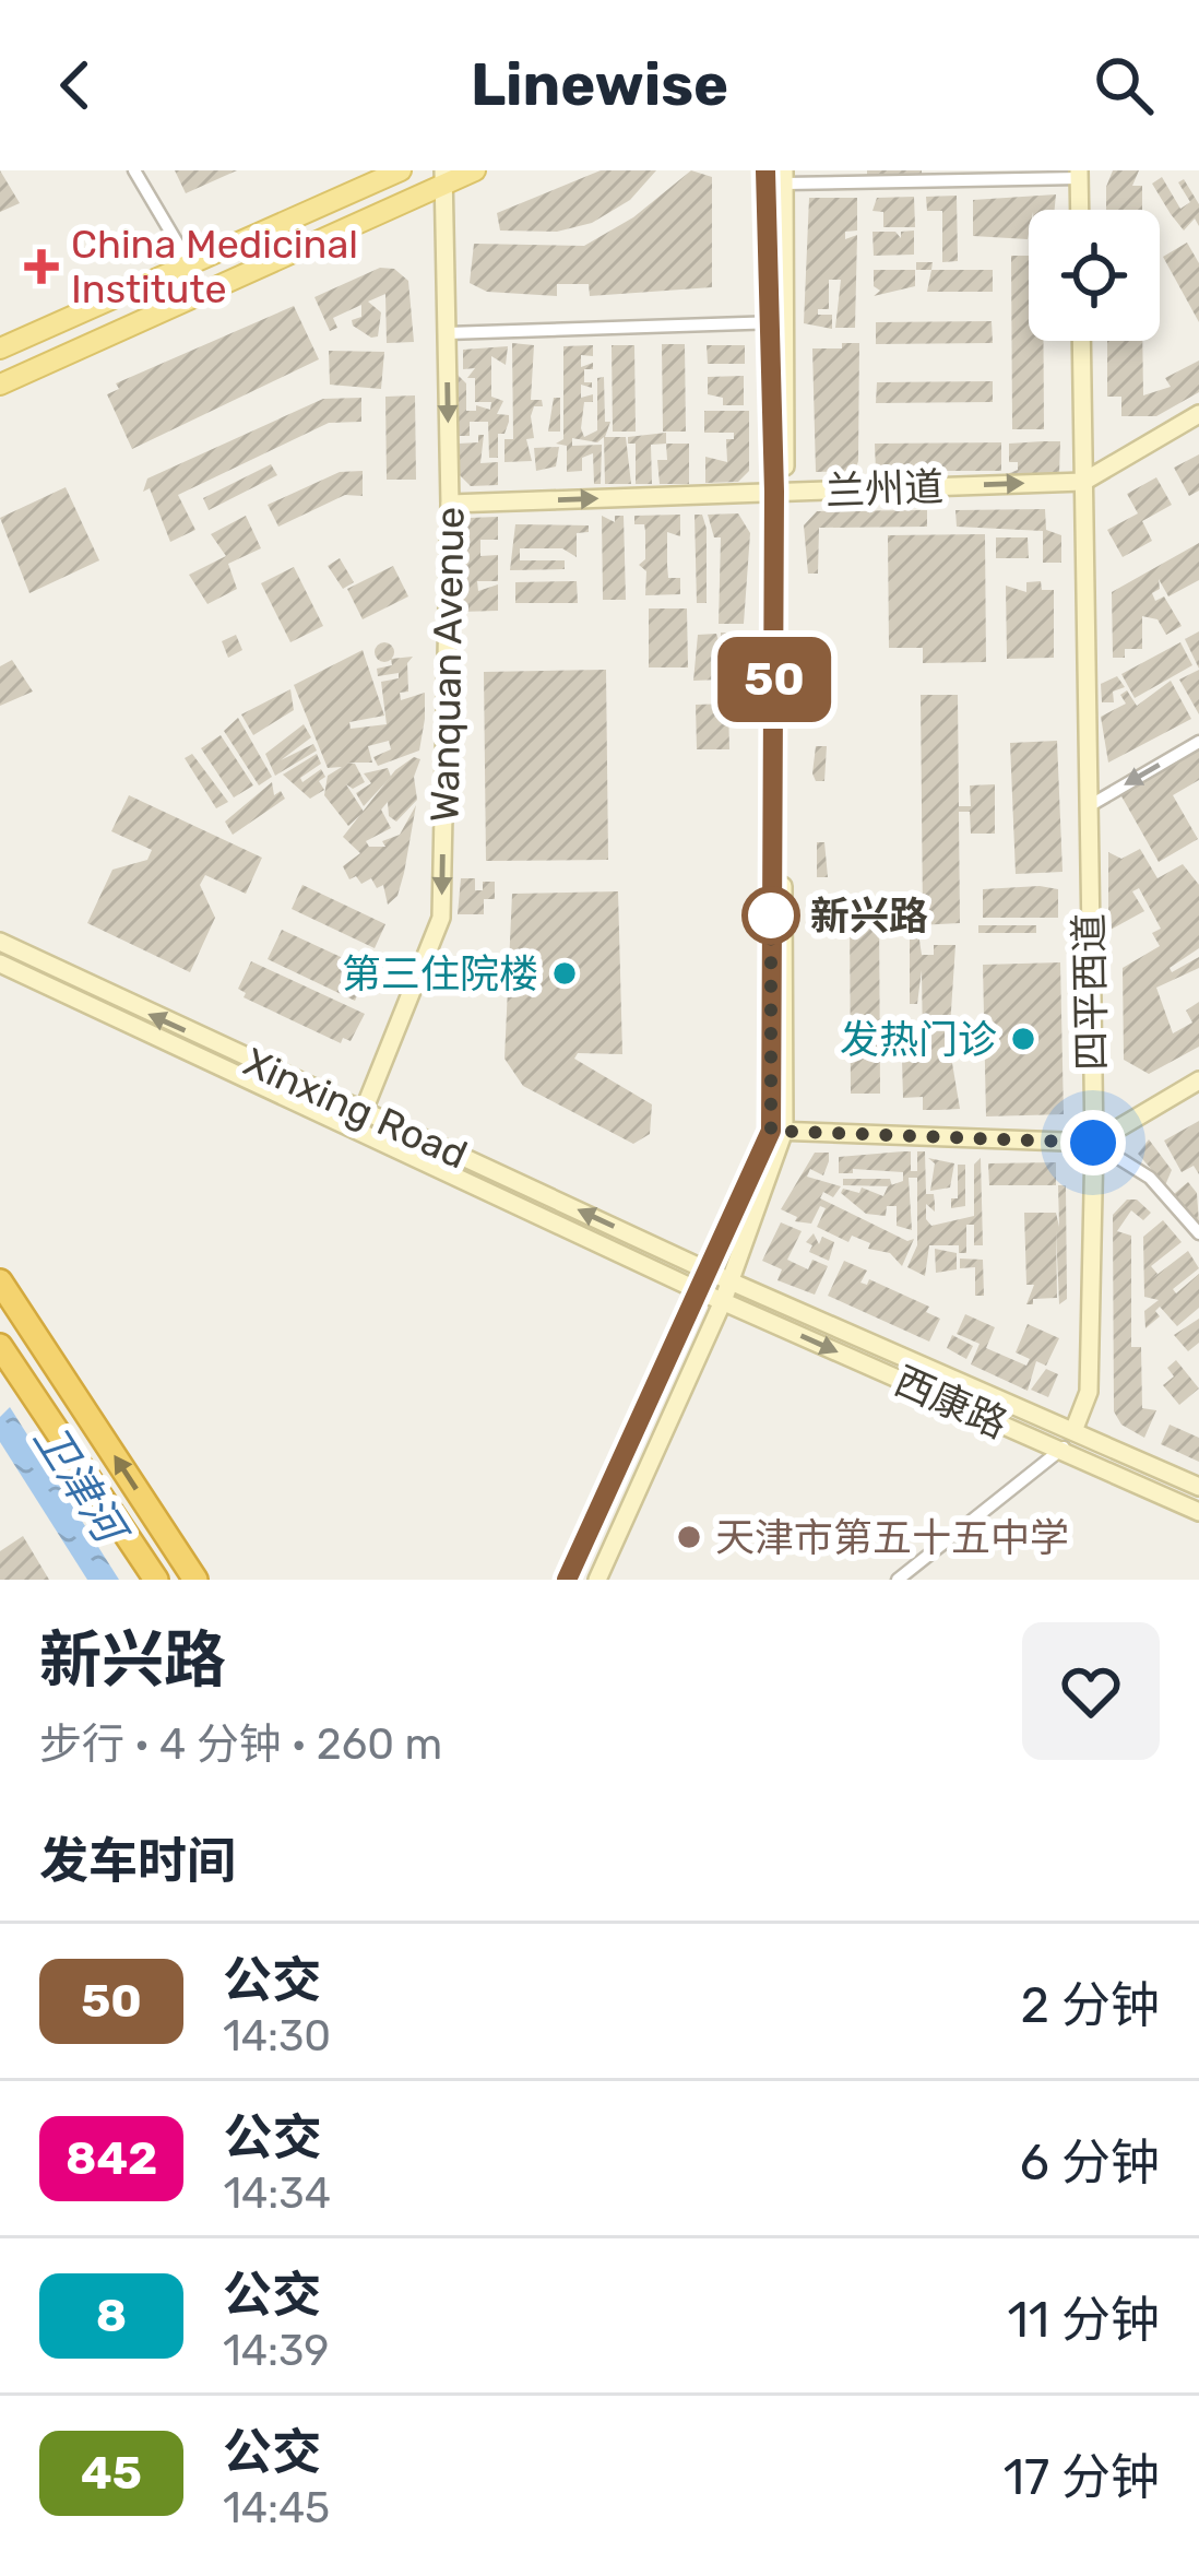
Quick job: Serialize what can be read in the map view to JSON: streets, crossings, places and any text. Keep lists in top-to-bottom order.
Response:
{
  "streets": {
    "main road": [
      "兰州道",
      "Wanquan Avenue",
      "四平西道",
      "Xinxing Road",
      "西康路"
    ]
  },
  "crossings": [
    ["兰州道", "Wanquan Avenue"],
    ["兰州道", "四平西道"],
    ["Wanquan Avenue", "Xinxing Road"],
    ["Wanquan Avenue", "西康路"],
    ["四平西道", "西康路"]
  ],
  "one_way": ["兰州道", "Wanquan Avenue", "Xinxing Road"],
  "water": ["卫津河"],
  "places": {
    "health": ["China Medicinal Institute"],
    "other": [
      "新兴路",
      "第三住院楼",
      "发热门诊",
      "天津市第五十五中学"
    ]
  },
  "lines": ["bus line 50"],
  "page": {
    "header": "Linewise",
    "on_map": "50",
    "heading": [
      ["新兴路", "步行 · 4 分钟 · 260 m"],
      "发车时间"
    ],
    "list": [
      {
        "mark": "50",
        "name": "公交",
        "note": "14:30",
        "value": "2 分钟"
      },
      {
        "mark": "842",
        "name": "公交",
        "note": "14:34",
        "value": "6 分钟"
      },
      {
        "mark": "8",
        "name": "公交",
        "note": "14:39",
        "value": "11 分钟"
      },
      {
        "mark": "45",
        "name": "公交",
        "note": "14:45",
        "value": "17 分钟"
      }
    ]
  }
}
